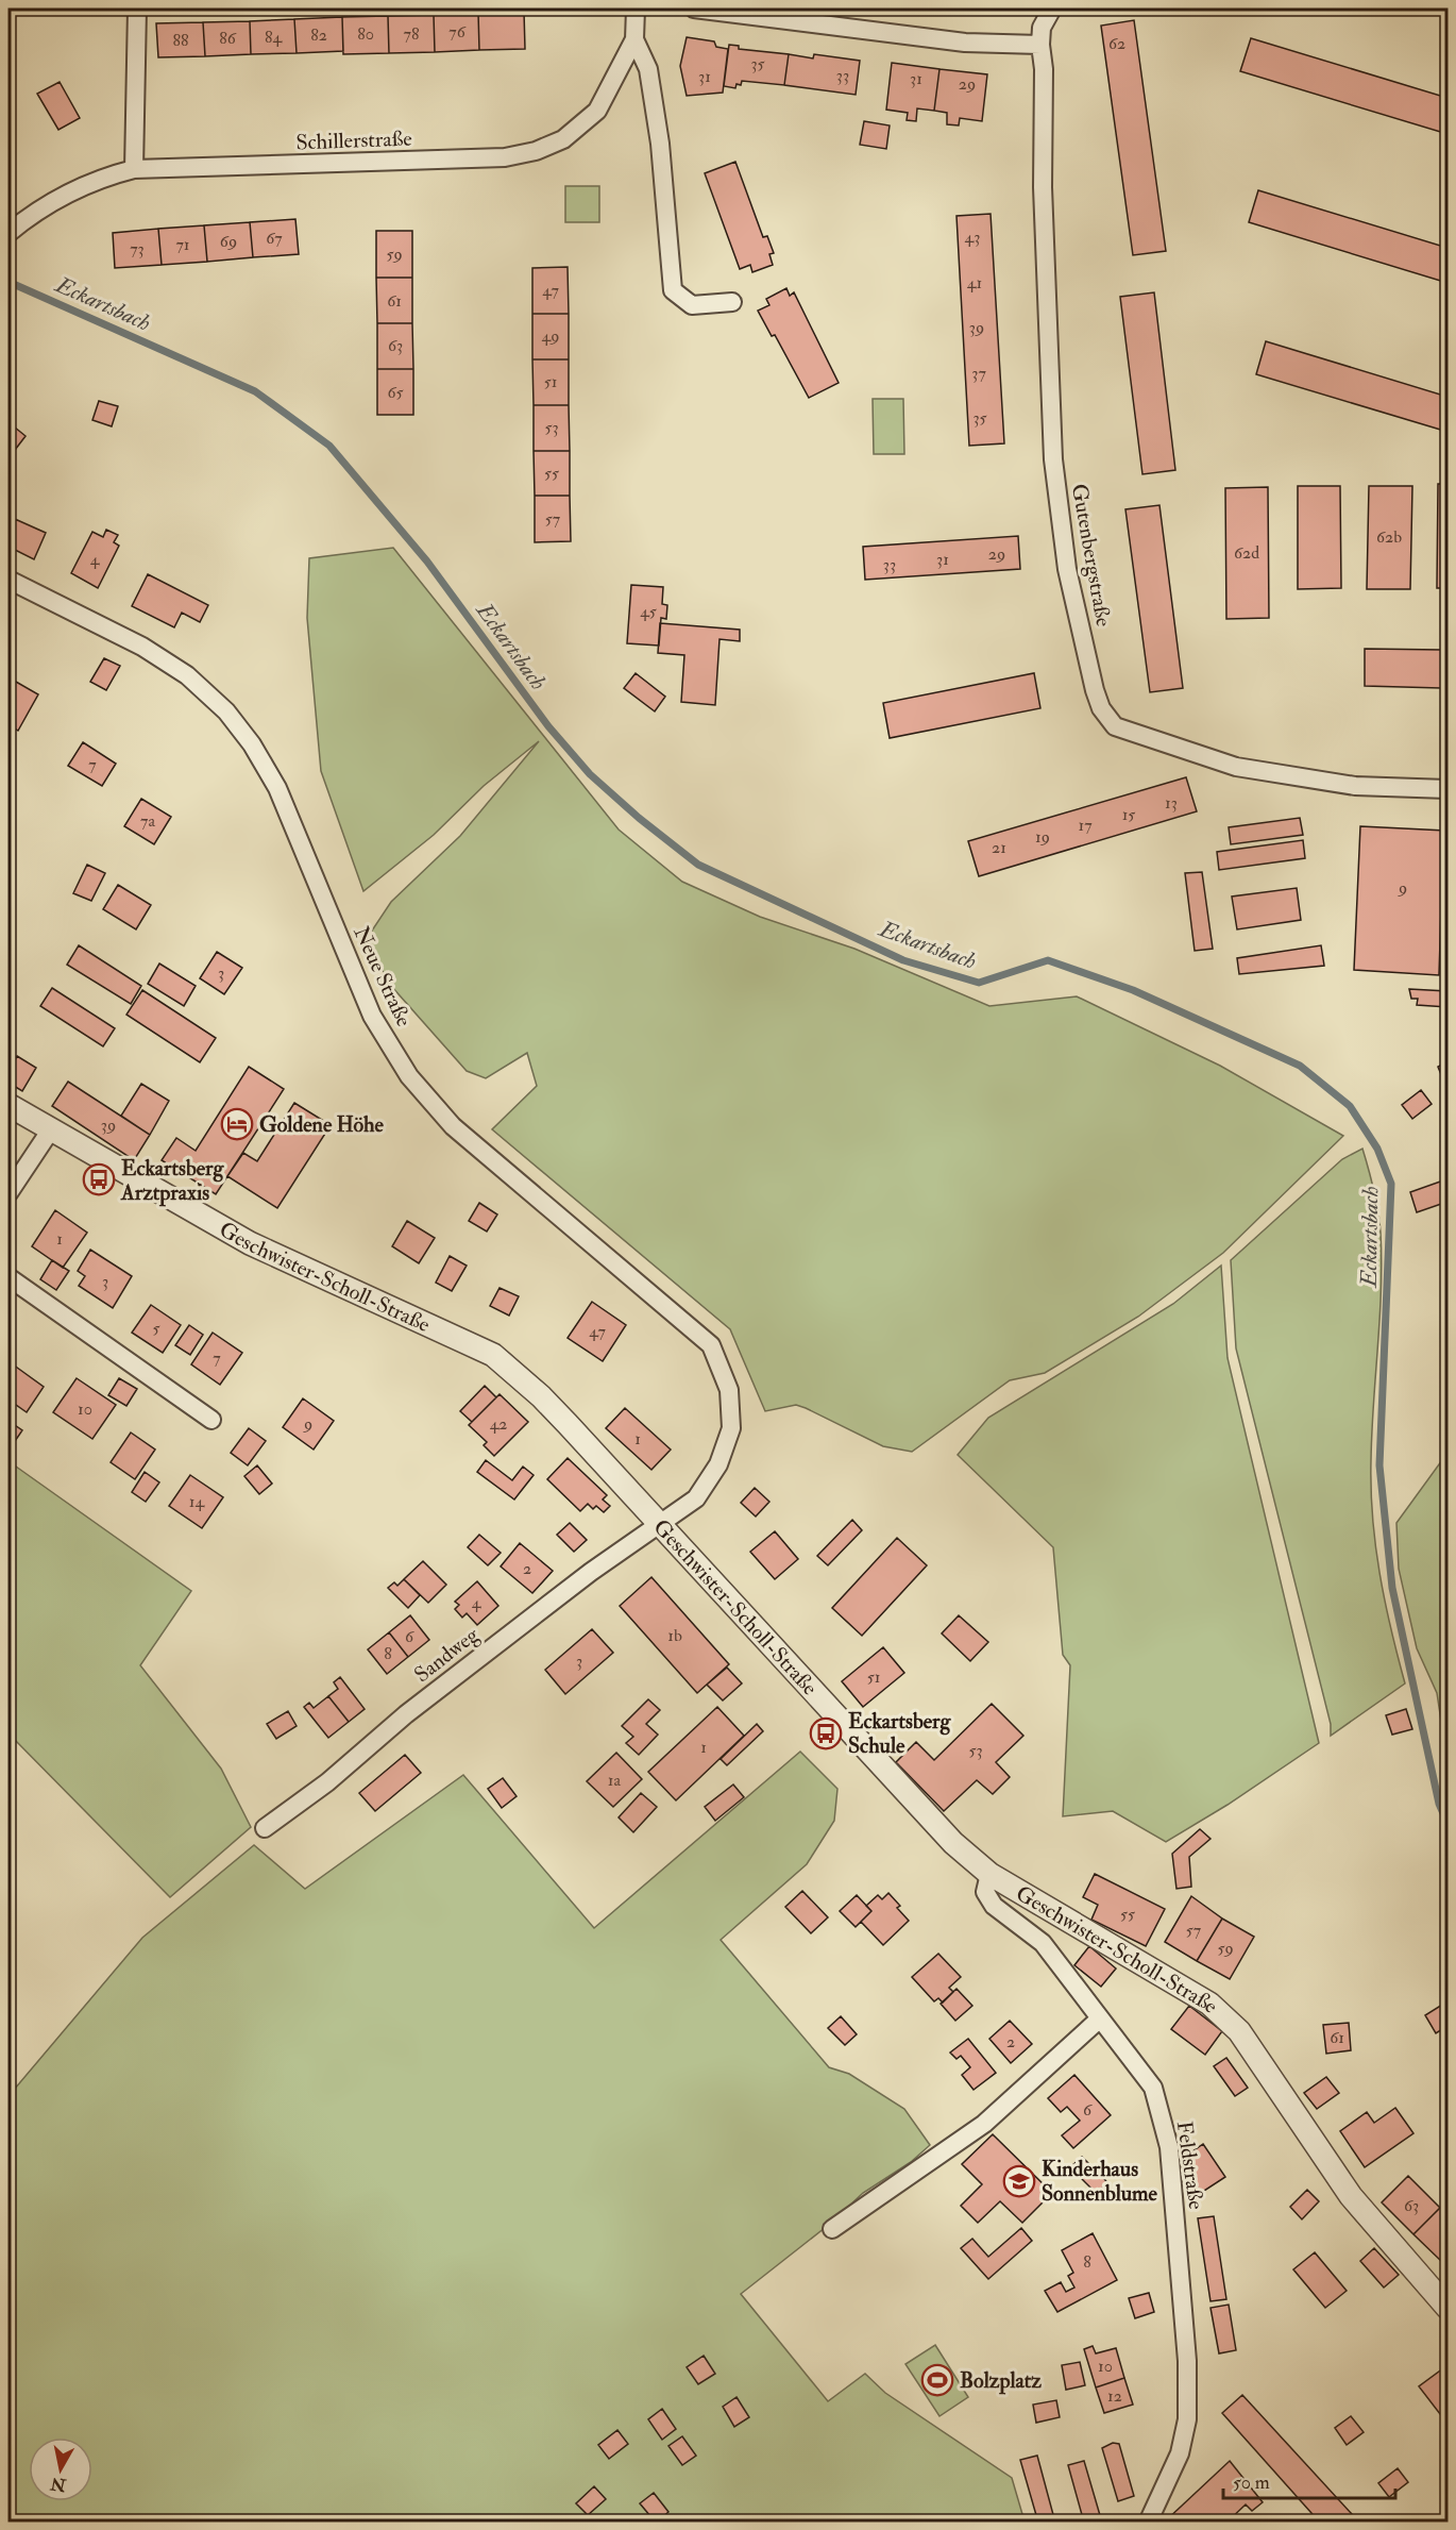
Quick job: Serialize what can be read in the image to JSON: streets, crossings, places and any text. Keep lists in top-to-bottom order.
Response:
{
  "streets": {
    "street": [
      "Schillerstraße",
      "Gutenbergstraße",
      "Neue Straße",
      "Geschwister-Scholl-Straße",
      "Sandweg",
      "Feldstraße"
    ]
  },
  "crossings": [
    ["Neue Straße", "Geschwister-Scholl-Straße"],
    ["Neue Straße", "Sandweg"],
    ["Geschwister-Scholl-Straße", "Sandweg"],
    ["Geschwister-Scholl-Straße", "Feldstraße"]
  ],
  "water": ["Eckartsbach"],
  "places": {
    "hotel": ["Goldene Höhe"],
    "bus stop": ["Eckartsberg Arztpraxis", "Eckartsberg Schule"],
    "school or university": ["Kinderhaus Sonnenblume"],
    "sports": ["Bolzplatz"]
  },
  "house_numbers": [
    "76",
    "80",
    "78",
    "82",
    "84",
    "86",
    "88",
    "62",
    "35",
    "33",
    "31",
    "31",
    "29",
    "43",
    "67",
    "69",
    "71",
    "73",
    "59",
    "41",
    "47",
    "61",
    "39",
    "49",
    "63",
    "37",
    "51",
    "65",
    "35",
    "53",
    "55",
    "57",
    "62b",
    "62d",
    "29",
    "4",
    "31",
    "33",
    "45",
    "7",
    "13",
    "15",
    "7a",
    "17",
    "19",
    "21",
    "9",
    "3",
    "39",
    "1",
    "3",
    "5",
    "47",
    "7",
    "10",
    "9",
    "42",
    "1",
    "14",
    "2",
    "4",
    "1b",
    "6",
    "8",
    "3",
    "51",
    "1",
    "53",
    "1a",
    "55",
    "57",
    "59",
    "61",
    "2",
    "6",
    "63",
    "8",
    "10",
    "12"
  ],
  "scale_bar": "50 m",
  "north": "bottom"
}
